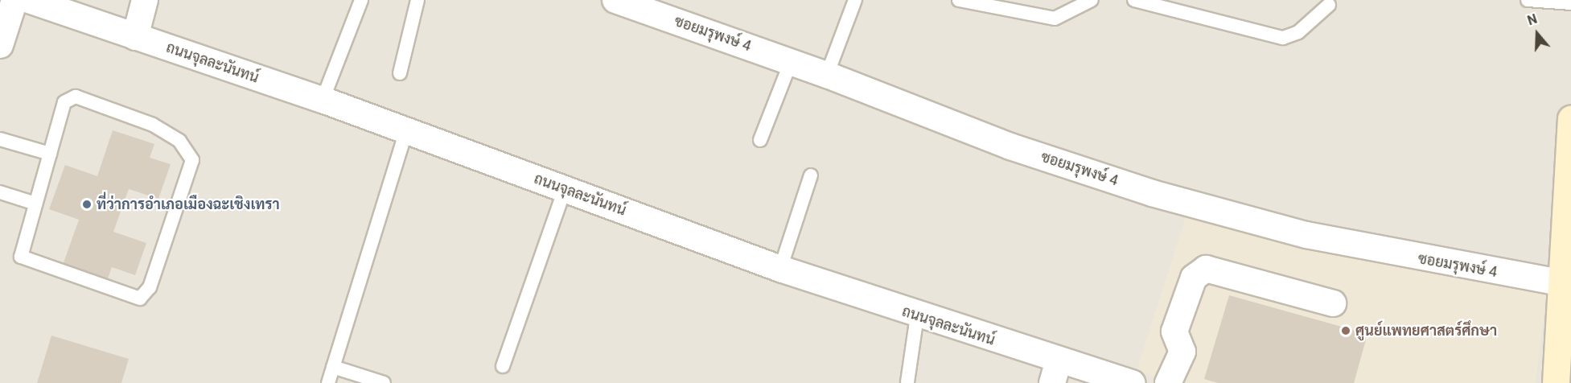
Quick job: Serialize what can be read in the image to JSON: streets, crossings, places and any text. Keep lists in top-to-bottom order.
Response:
{
  "streets": {
    "street": ["ซอยมรุพงษ์ 4", "ถนนจุลละนันทน์"]
  },
  "places": ["ที่ว่าการอำเภอเมืองฉะเชิงเทรา", "ศูนย์แพทยศาสตร์ศึกษา"],
  "north": "top"
}
